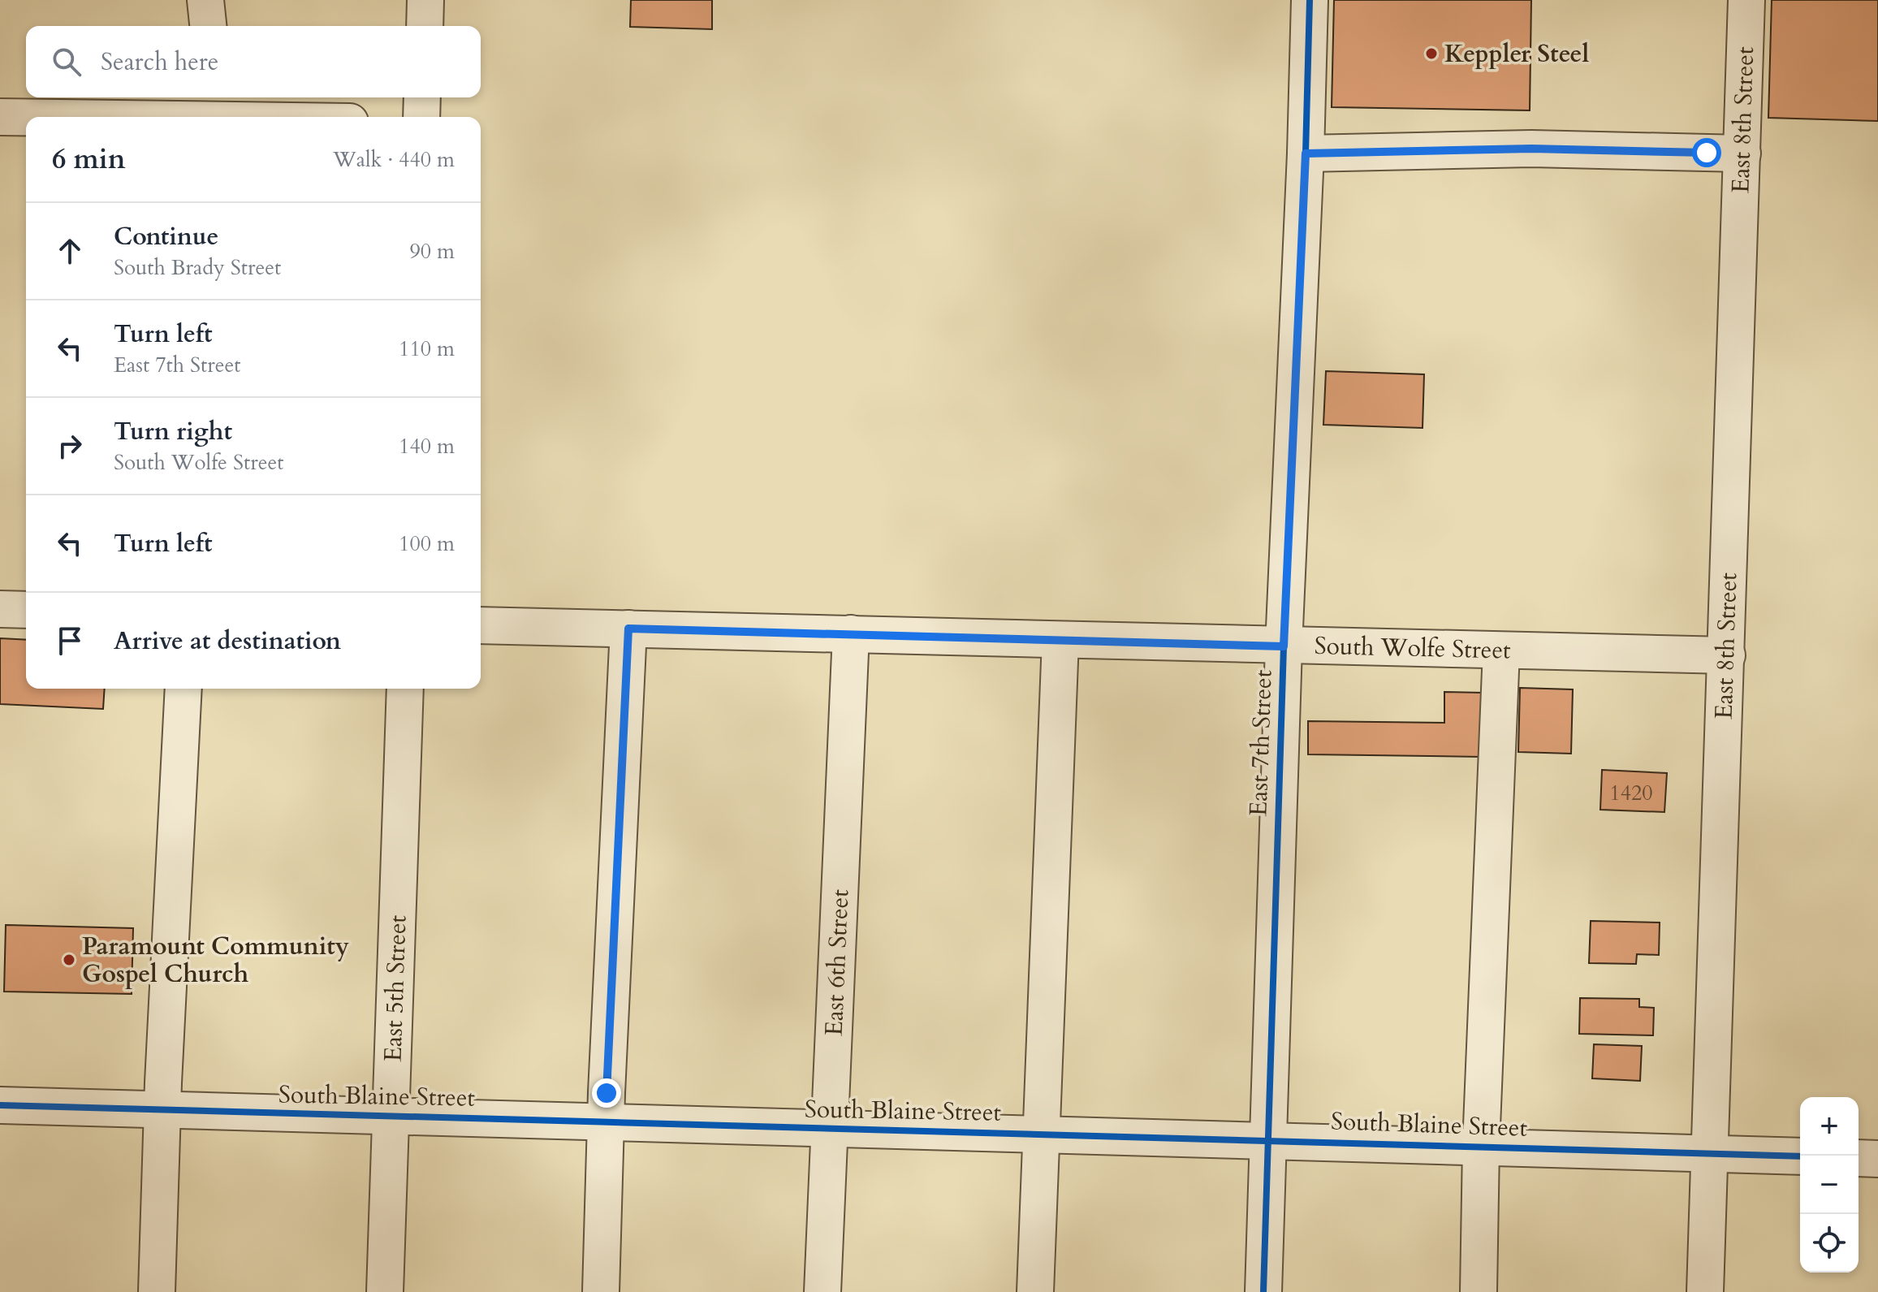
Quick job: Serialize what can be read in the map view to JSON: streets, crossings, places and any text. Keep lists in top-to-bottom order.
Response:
{
  "streets": {
    "street": [
      "East 8th Street",
      "South Wolfe Street",
      "East 7th Street",
      "East 6th Street",
      "East 5th Street",
      "South Blaine Street"
    ]
  },
  "crossings": [
    ["East 8th Street", "South Wolfe Street"],
    ["East 8th Street", "South Blaine Street"],
    ["South Wolfe Street", "East 7th Street"],
    ["South Wolfe Street", "East 6th Street"],
    ["East 7th Street", "South Blaine Street"],
    ["East 6th Street", "South Blaine Street"],
    ["East 5th Street", "South Blaine Street"]
  ],
  "places": ["Keppler Steel", "Paramount Community Gospel Church"],
  "house_numbers": ["1420"],
  "page": {
    "search": "Search here",
    "heading": ["6 min", "Walk · 440 m"],
    "list": [
      ["Continue", "South Brady Street", "90 m"],
      ["Turn left", "East 7th Street", "110 m"],
      ["Turn right", "South Wolfe Street", "140 m"],
      ["Turn left", "100 m"],
      "Arrive at destination"
    ],
    "map_buttons": ["+", "−"]
  }
}
